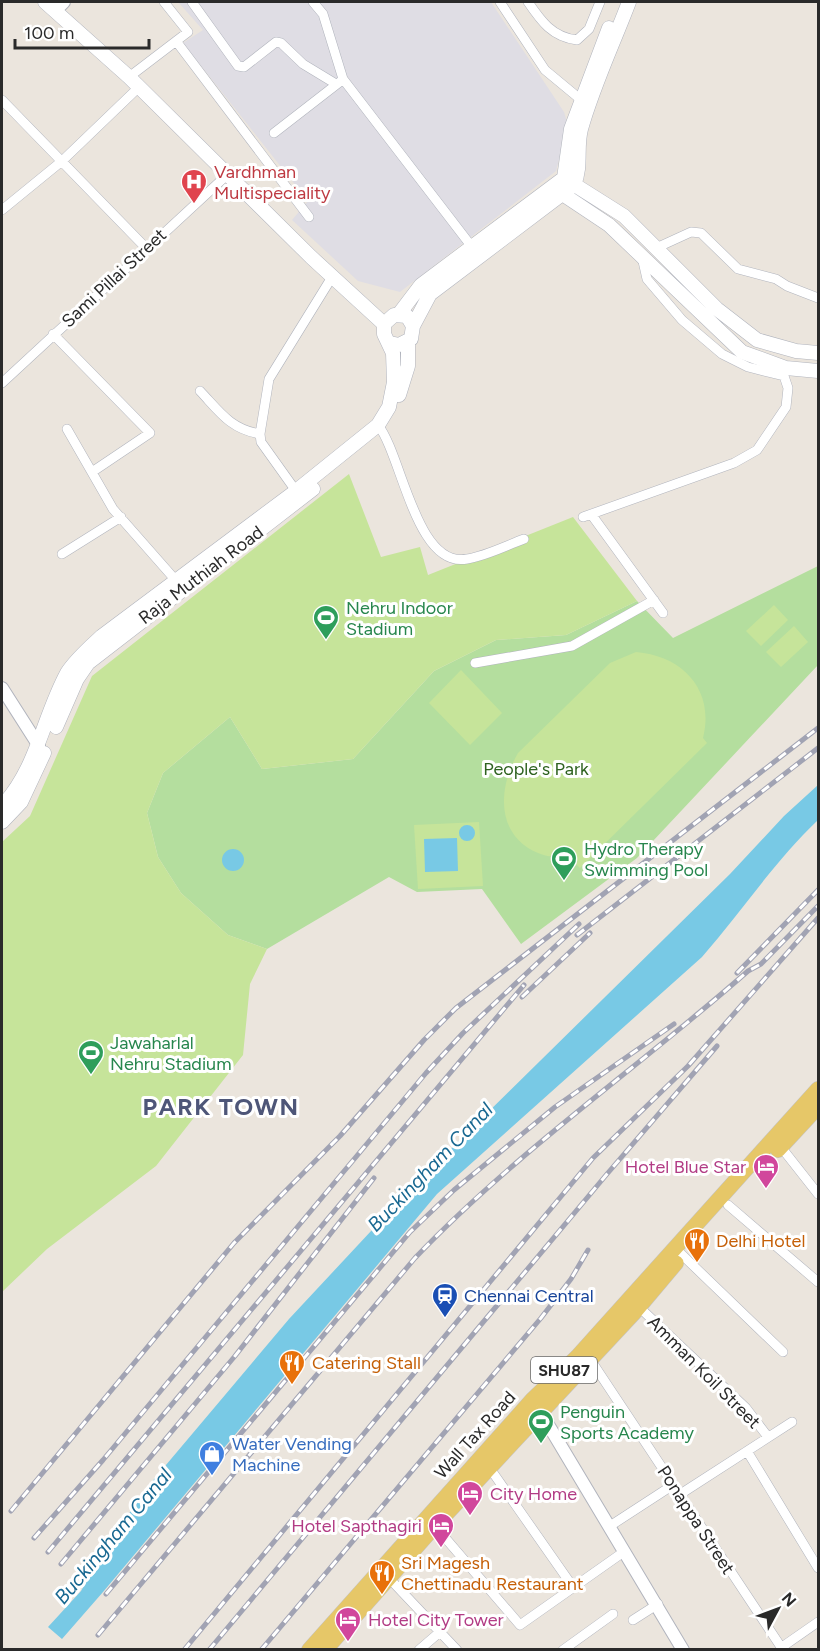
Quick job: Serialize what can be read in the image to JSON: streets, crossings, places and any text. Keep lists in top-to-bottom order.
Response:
{
  "streets": {
    "main road": ["Raja Muthiah Road", "SHU87", "Wall Tax Road"],
    "street": ["Sami Pillai Street", "Amman Koil Street", "Ponappa Street"]
  },
  "crossings": [
    ["Amman Koil Street", "Wall Tax Road"],
    ["Wall Tax Road", "Ponappa Street"]
  ],
  "districts": ["PARK TOWN"],
  "water": ["Buckingham Canal"],
  "parks": ["People's Park"],
  "places": {
    "hospital": ["Vardhman Multispeciality"],
    "sports": [
      "Nehru Indoor Stadium",
      "Hydro Therapy Swimming Pool",
      "Jawaharlal Nehru Stadium",
      "Penguin Sports Academy"
    ],
    "hotel": [
      "Hotel Blue Star",
      "City Home",
      "Hotel Sapthagiri",
      "Hotel City Tower"
    ],
    "restaurant": ["Delhi Hotel", "Catering Stall", "Sri Magesh Chettinadu Restaurant"],
    "station": ["Chennai Central"],
    "shop": ["Water Vending Machine"]
  },
  "scale_bar": "100 m",
  "north": "top right"
}
